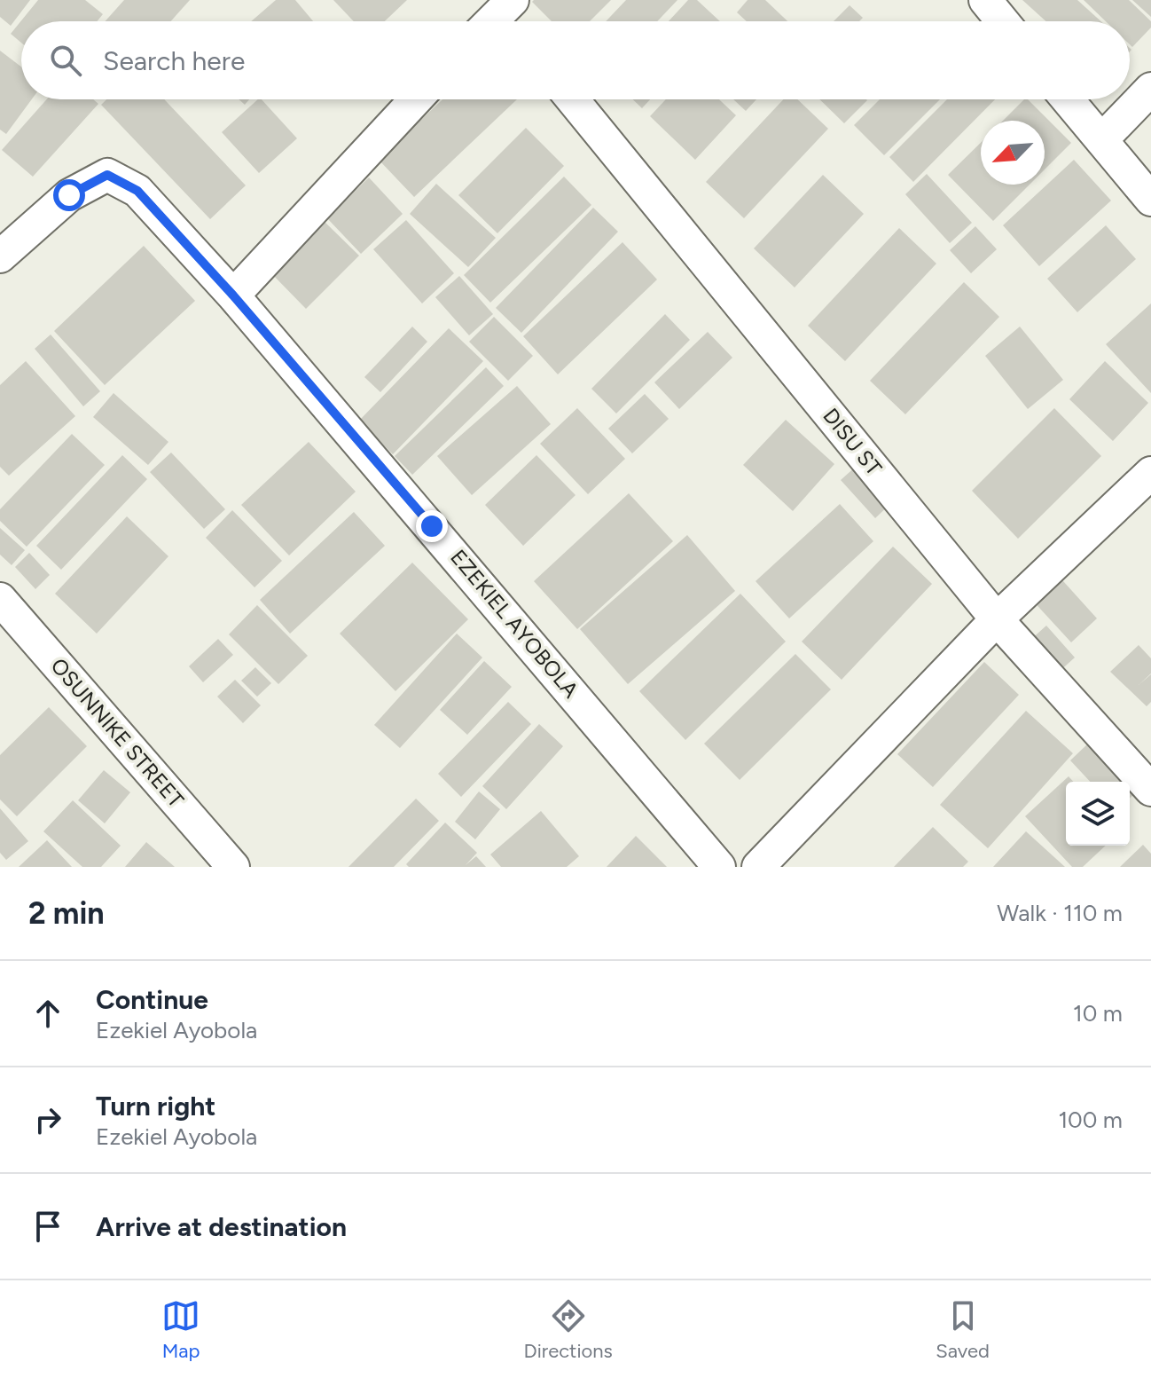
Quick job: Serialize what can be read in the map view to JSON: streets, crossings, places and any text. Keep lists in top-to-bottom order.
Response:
{
  "streets": {
    "street": ["DISU ST", "EZEKIEL AYOBOLA", "OSUNNIKE STREET"]
  },
  "north": "bottom left",
  "page": {
    "search": "Search here",
    "heading": ["2 min", "Walk · 110 m"],
    "list": [
      ["Continue", "Ezekiel Ayobola", "10 m"],
      ["Turn right", "Ezekiel Ayobola", "100 m"],
      "Arrive at destination"
    ],
    "nav": ["Map", "Directions", "Saved"]
  }
}
